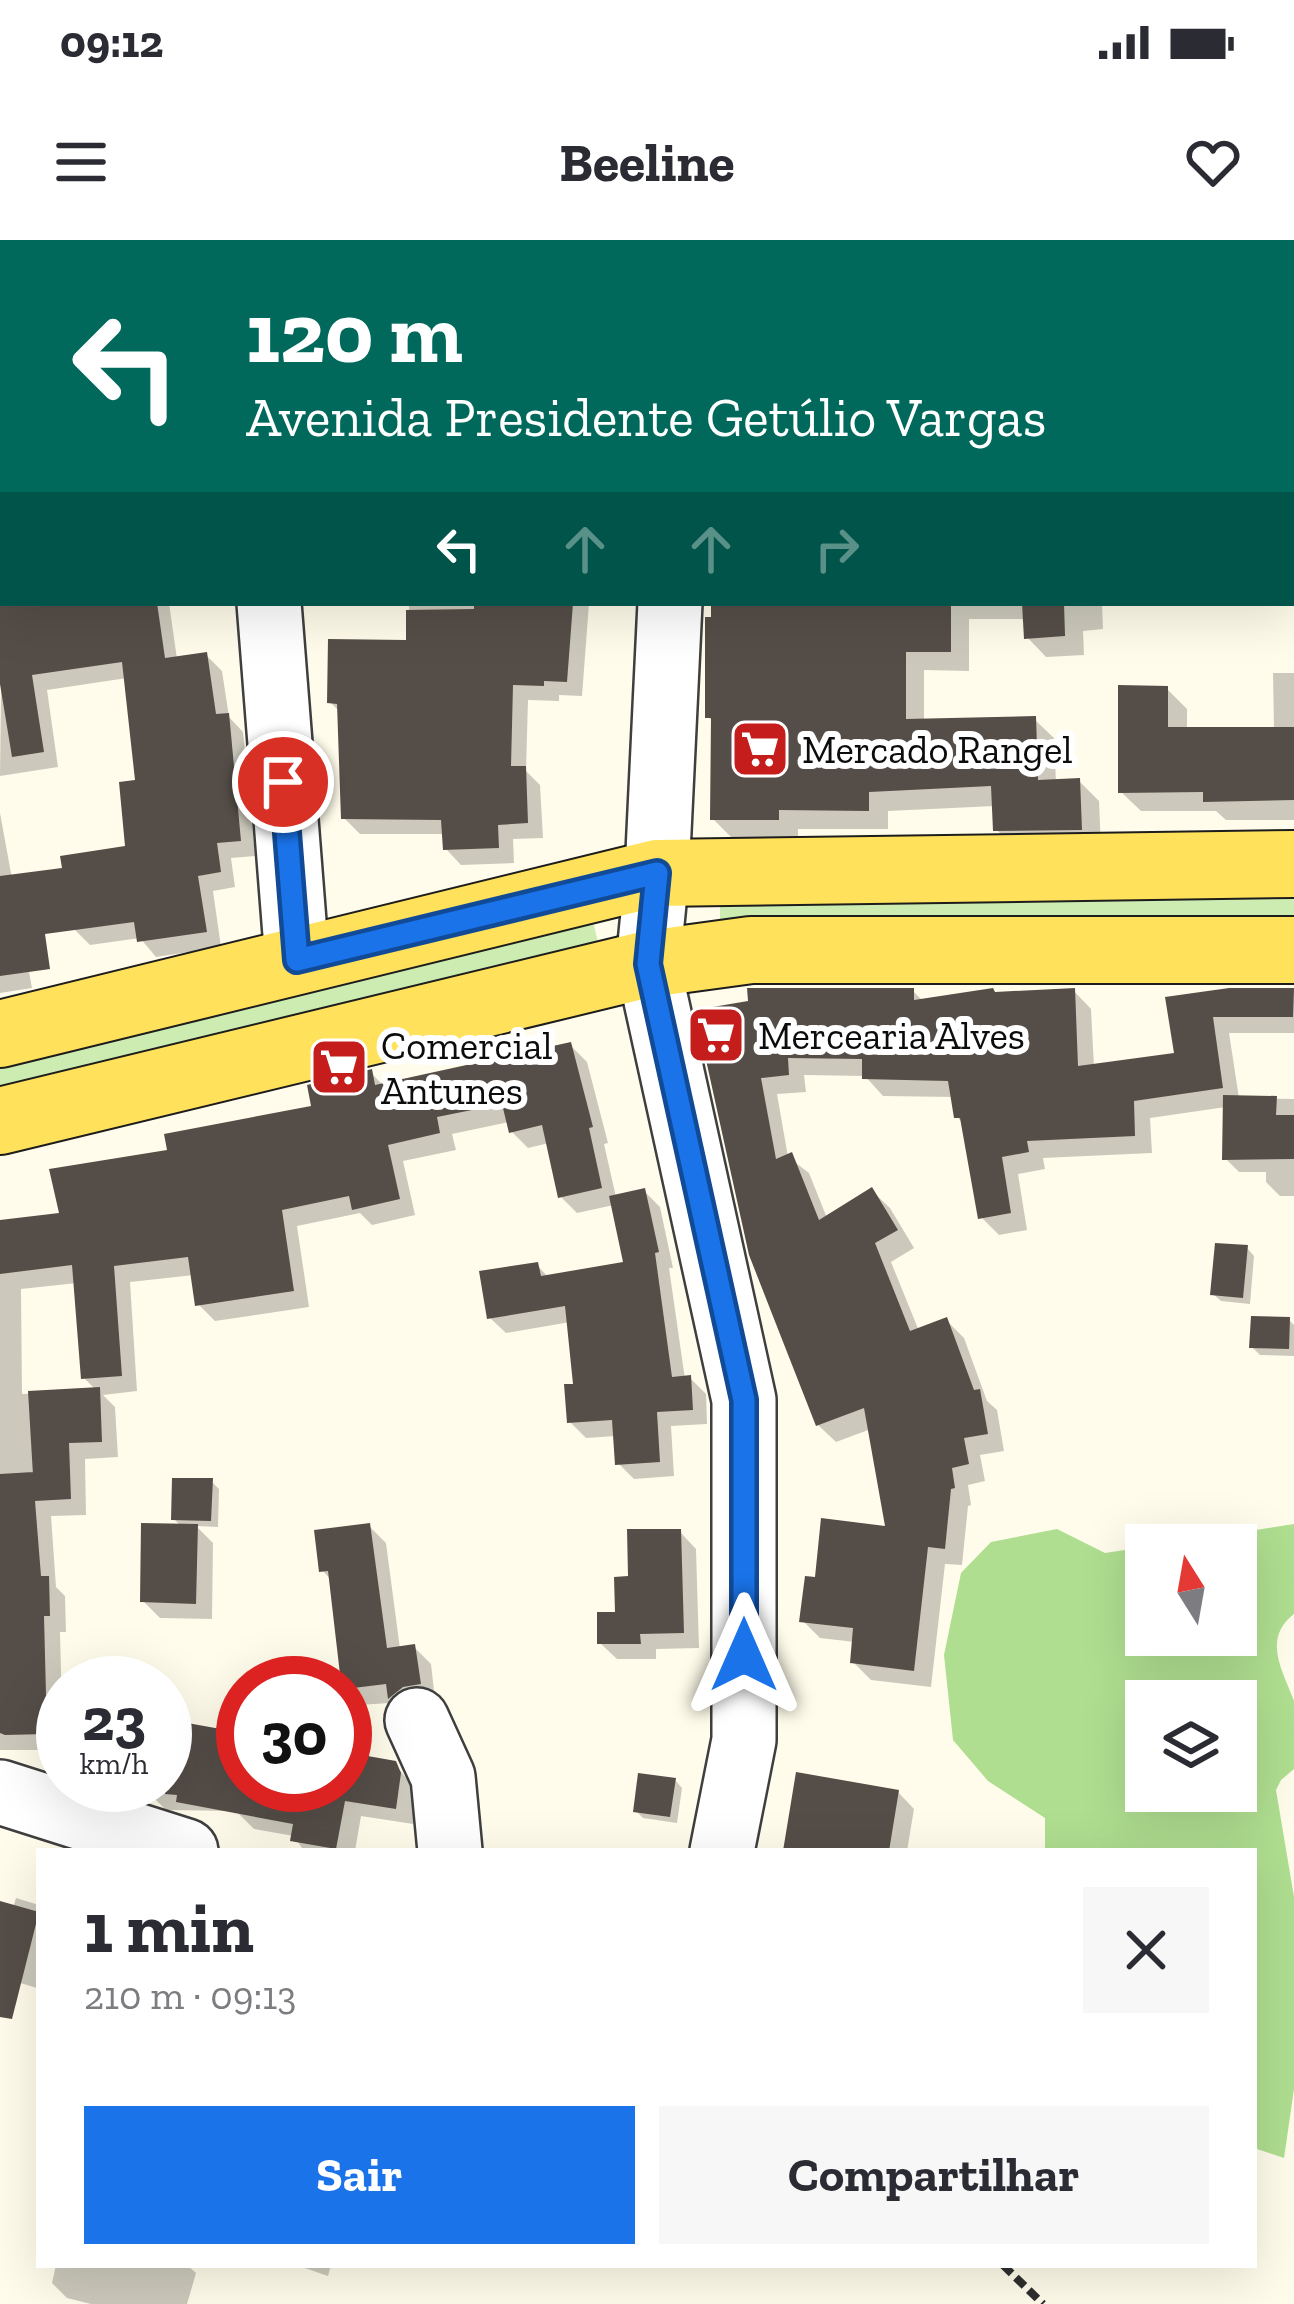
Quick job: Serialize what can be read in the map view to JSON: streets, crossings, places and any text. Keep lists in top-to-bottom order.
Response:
{
  "places": {
    "supermarket": ["Mercado Rangel", "Mercearia Alves", "Comercial Antunes"]
  },
  "north": "top",
  "page": {
    "status": "09:12",
    "header": "Beeline",
    "turn": ["120 m", "Avenida Presidente Getúlio Vargas"],
    "speed": "23 km/h",
    "limit": "30",
    "heading": ["1 min", "210 m · 09:13"],
    "buttons": ["Sair", "Compartilhar"]
  }
}
